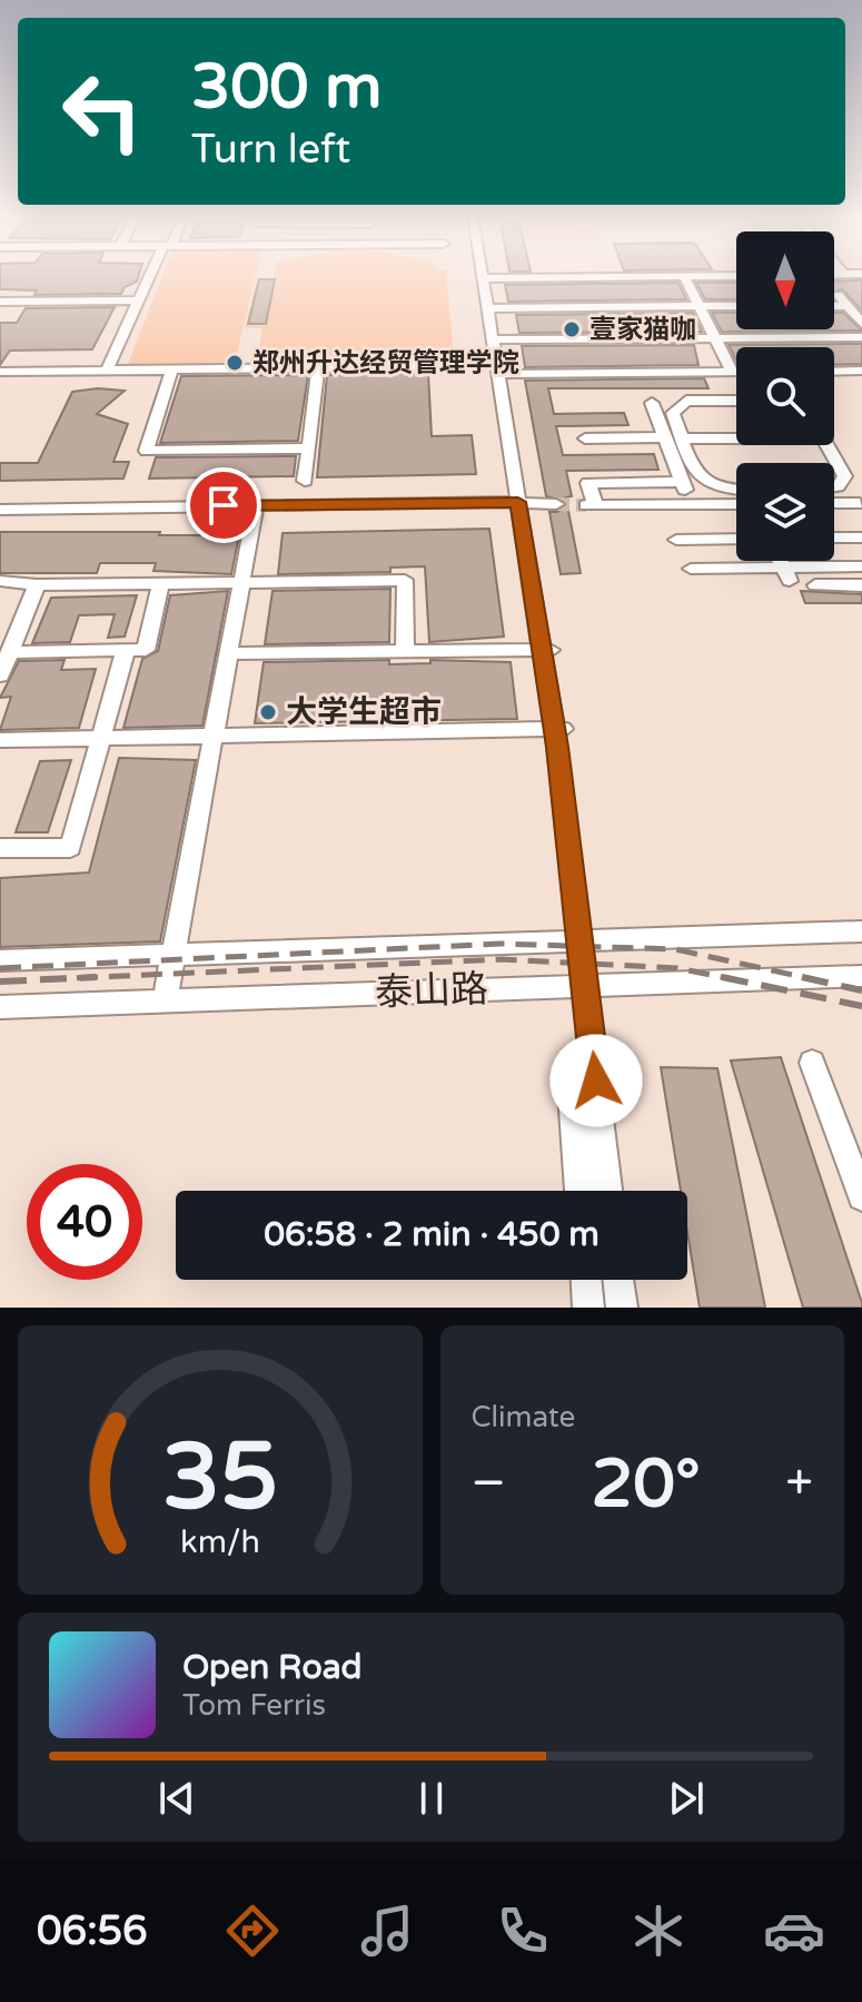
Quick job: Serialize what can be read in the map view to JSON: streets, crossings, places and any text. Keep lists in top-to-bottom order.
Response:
{
  "streets": {
    "street": ["泰山路"]
  },
  "places": ["壹家猫咖", "郑州升达经贸管理学院", "大学生超市"],
  "north": "bottom",
  "page": {
    "turn": ["300 m", "Turn left"],
    "limit": "40",
    "trip": "06:58 · 2 min · 450 m",
    "tile": "Climate",
    "heat": ["−", "20°", "+"],
    "song": ["Open Road", "Tom Ferris"],
    "tabs": "06:56",
    "gauge": ["35", "km/h"]
  }
}
